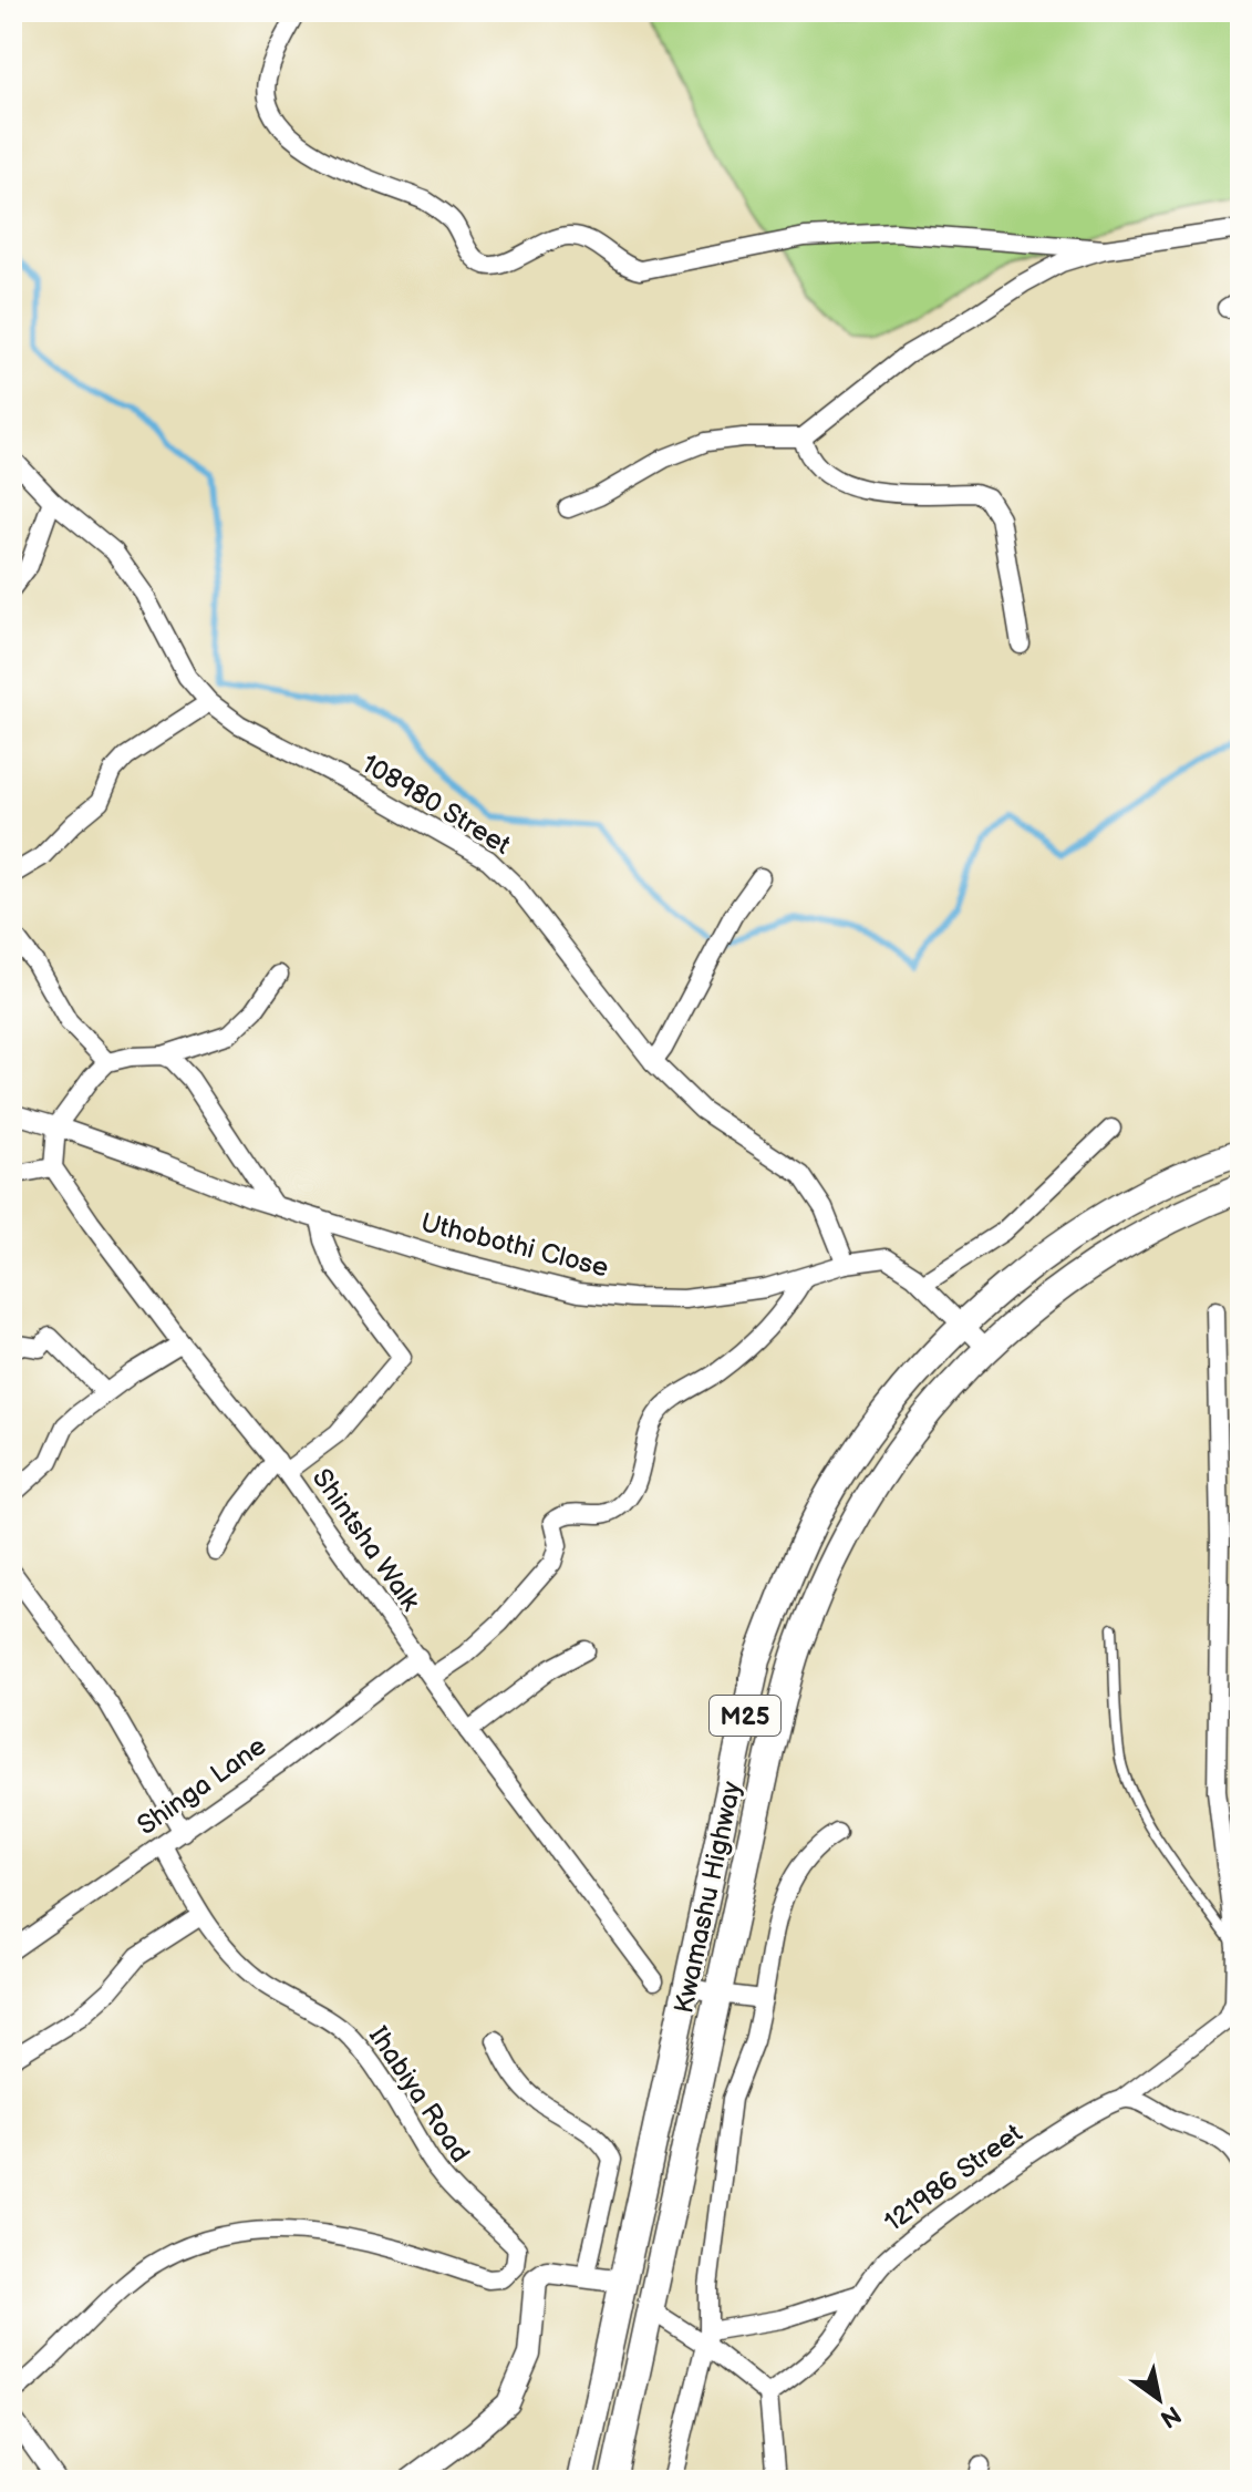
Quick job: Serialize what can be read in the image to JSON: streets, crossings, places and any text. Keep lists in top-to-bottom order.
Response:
{
  "streets": {
    "main road": ["M25", "Kwamashu Highway"],
    "street": [
      "108980 Street",
      "Uthobothi Close",
      "Shintsha Walk",
      "Shinga Lane",
      "Ihabiya Road",
      "121986 Street"
    ]
  },
  "crossings": [
    ["108980 Street", "Uthobothi Close"],
    ["Uthobothi Close", "Kwamashu Highway"],
    ["Shintsha Walk", "Shinga Lane"],
    ["Shinga Lane", "Ihabiya Road"]
  ],
  "north": "bottom right"
}
